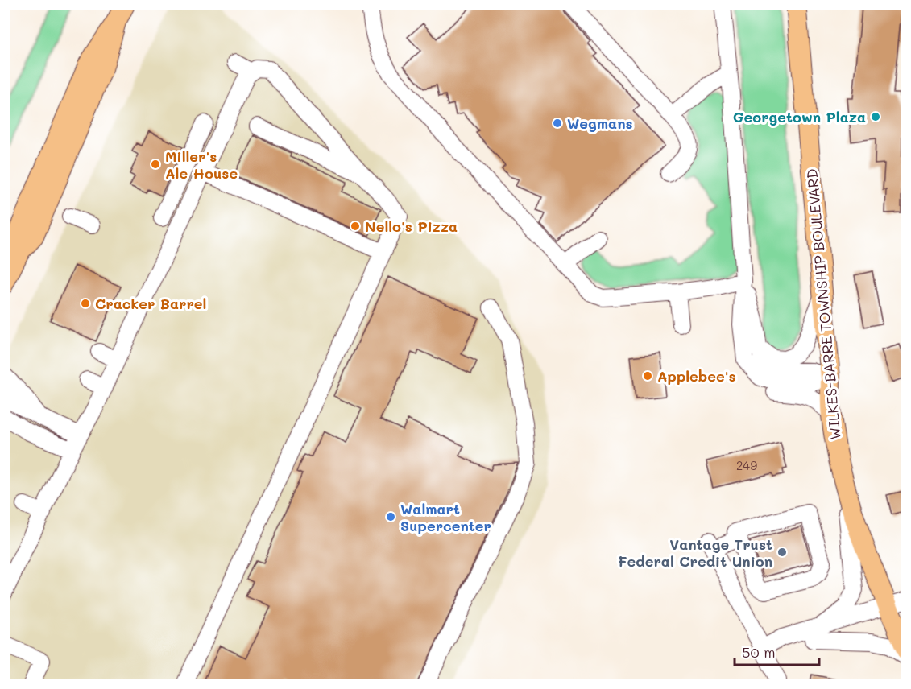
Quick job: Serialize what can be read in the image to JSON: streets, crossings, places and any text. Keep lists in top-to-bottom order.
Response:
{
  "streets": {
    "main road": ["WILKES-BARRE TOWNSHIP BOULEVARD"]
  },
  "places": [
    "Georgetown Plaza",
    "Wegmans",
    "Miller's Ale House",
    "Nello's Pizza",
    "Cracker Barrel",
    "Applebee's",
    "Walmart Supercenter",
    "Vantage Trust Federal Credit Union"
  ],
  "house_numbers": ["249"],
  "scale_bar": "50 m"
}
